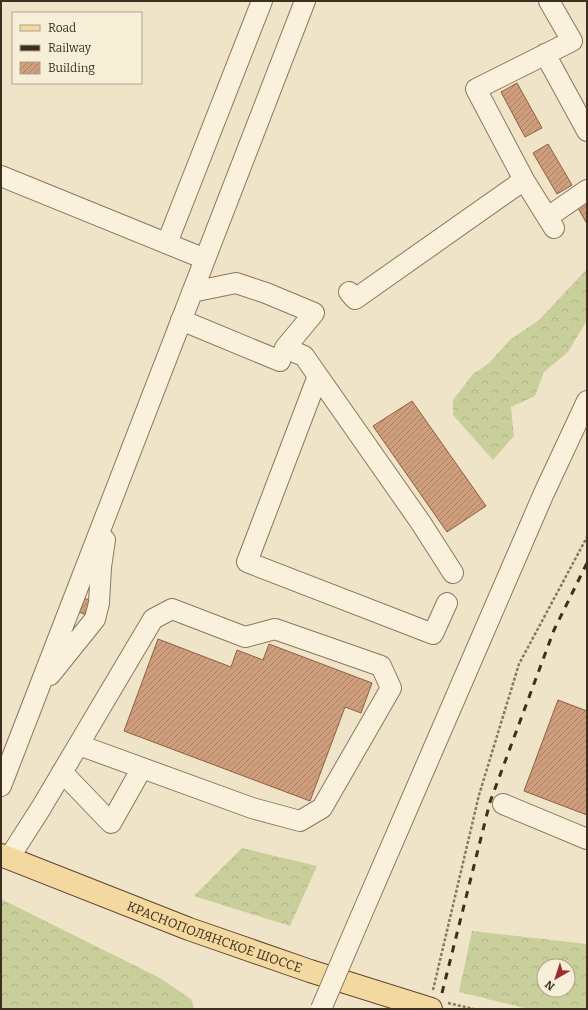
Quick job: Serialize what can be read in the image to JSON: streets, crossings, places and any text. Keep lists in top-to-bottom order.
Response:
{
  "streets": {
    "main road": ["КРАСНОПОЛЯНСКОЕ ШОССЕ"]
  },
  "legend": ["Road", "Railway", "Building"],
  "north": "bottom left"
}
